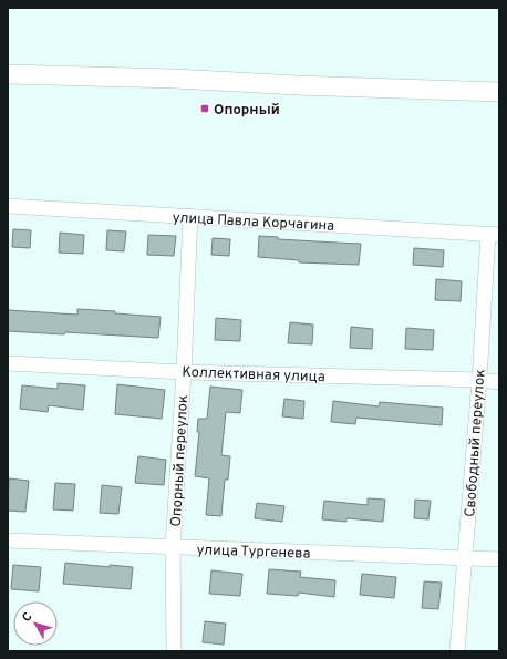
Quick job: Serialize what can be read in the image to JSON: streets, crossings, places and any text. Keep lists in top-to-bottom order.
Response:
{
  "streets": {
    "street": [
      "улица Павла Корчагина",
      "Коллективная улица",
      "Свободный переулок",
      "Опорный переулок",
      "улица Тургенева"
    ]
  },
  "crossings": [
    ["улица Павла Корчагина", "Свободный переулок"],
    ["улица Павла Корчагина", "Опорный переулок"],
    ["Коллективная улица", "Свободный переулок"],
    ["Коллективная улица", "Опорный переулок"],
    ["Свободный переулок", "улица Тургенева"],
    ["Опорный переулок", "улица Тургенева"]
  ],
  "places": {
    "transit": ["Опорный"]
  },
  "north": "top left"
}
